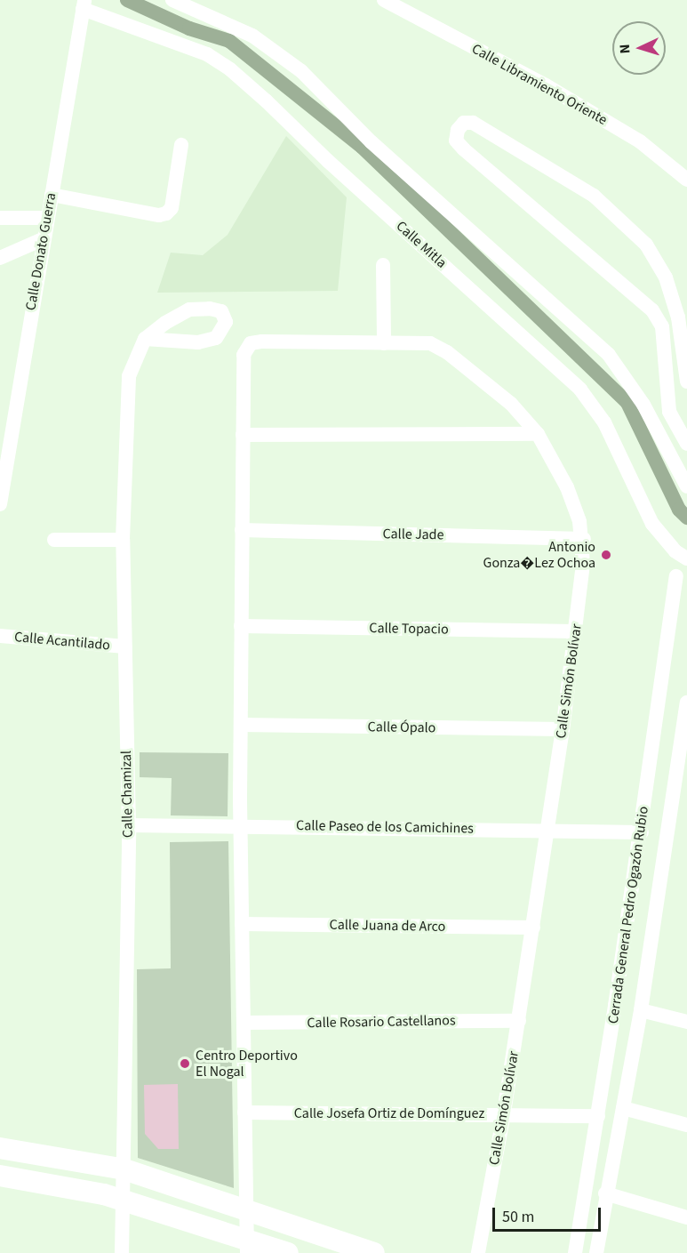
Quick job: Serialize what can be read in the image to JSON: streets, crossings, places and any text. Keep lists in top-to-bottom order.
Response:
{
  "streets": {
    "street": [
      "Calle Libramiento Oriente",
      "Calle Mitla",
      "Calle Donato Guerra",
      "Calle Jade",
      "Calle Topacio",
      "Calle Acantilado",
      "Calle Simón Bolívar",
      "Calle Ópalo",
      "Calle Chamizal",
      "Calle Paseo de los Camichines",
      "Cerrada General Pedro Ogazón Rubio",
      "Calle Juana de Arco",
      "Calle Rosario Castellanos",
      "Calle Josefa Ortiz de Domínguez"
    ]
  },
  "crossings": [
    ["Calle Mitla", "Calle Donato Guerra"],
    ["Calle Jade", "Calle Simón Bolívar"],
    ["Calle Topacio", "Calle Simón Bolívar"],
    ["Calle Acantilado", "Calle Chamizal"],
    ["Calle Simón Bolívar", "Calle Ópalo"],
    ["Calle Simón Bolívar", "Calle Paseo de los Camichines"],
    ["Calle Simón Bolívar", "Calle Juana de Arco"],
    ["Calle Simón Bolívar", "Calle Rosario Castellanos"],
    ["Calle Simón Bolívar", "Calle Josefa Ortiz de Domínguez"],
    ["Calle Chamizal", "Calle Paseo de los Camichines"],
    ["Calle Paseo de los Camichines", "Cerrada General Pedro Ogazón Rubio"],
    ["Cerrada General Pedro Ogazón Rubio", "Calle Josefa Ortiz de Domínguez"]
  ],
  "places": ["Antonio Gonza�Lez Ochoa", "Centro Deportivo El Nogal"],
  "scale_bar": "50 m",
  "north": "left"
}
